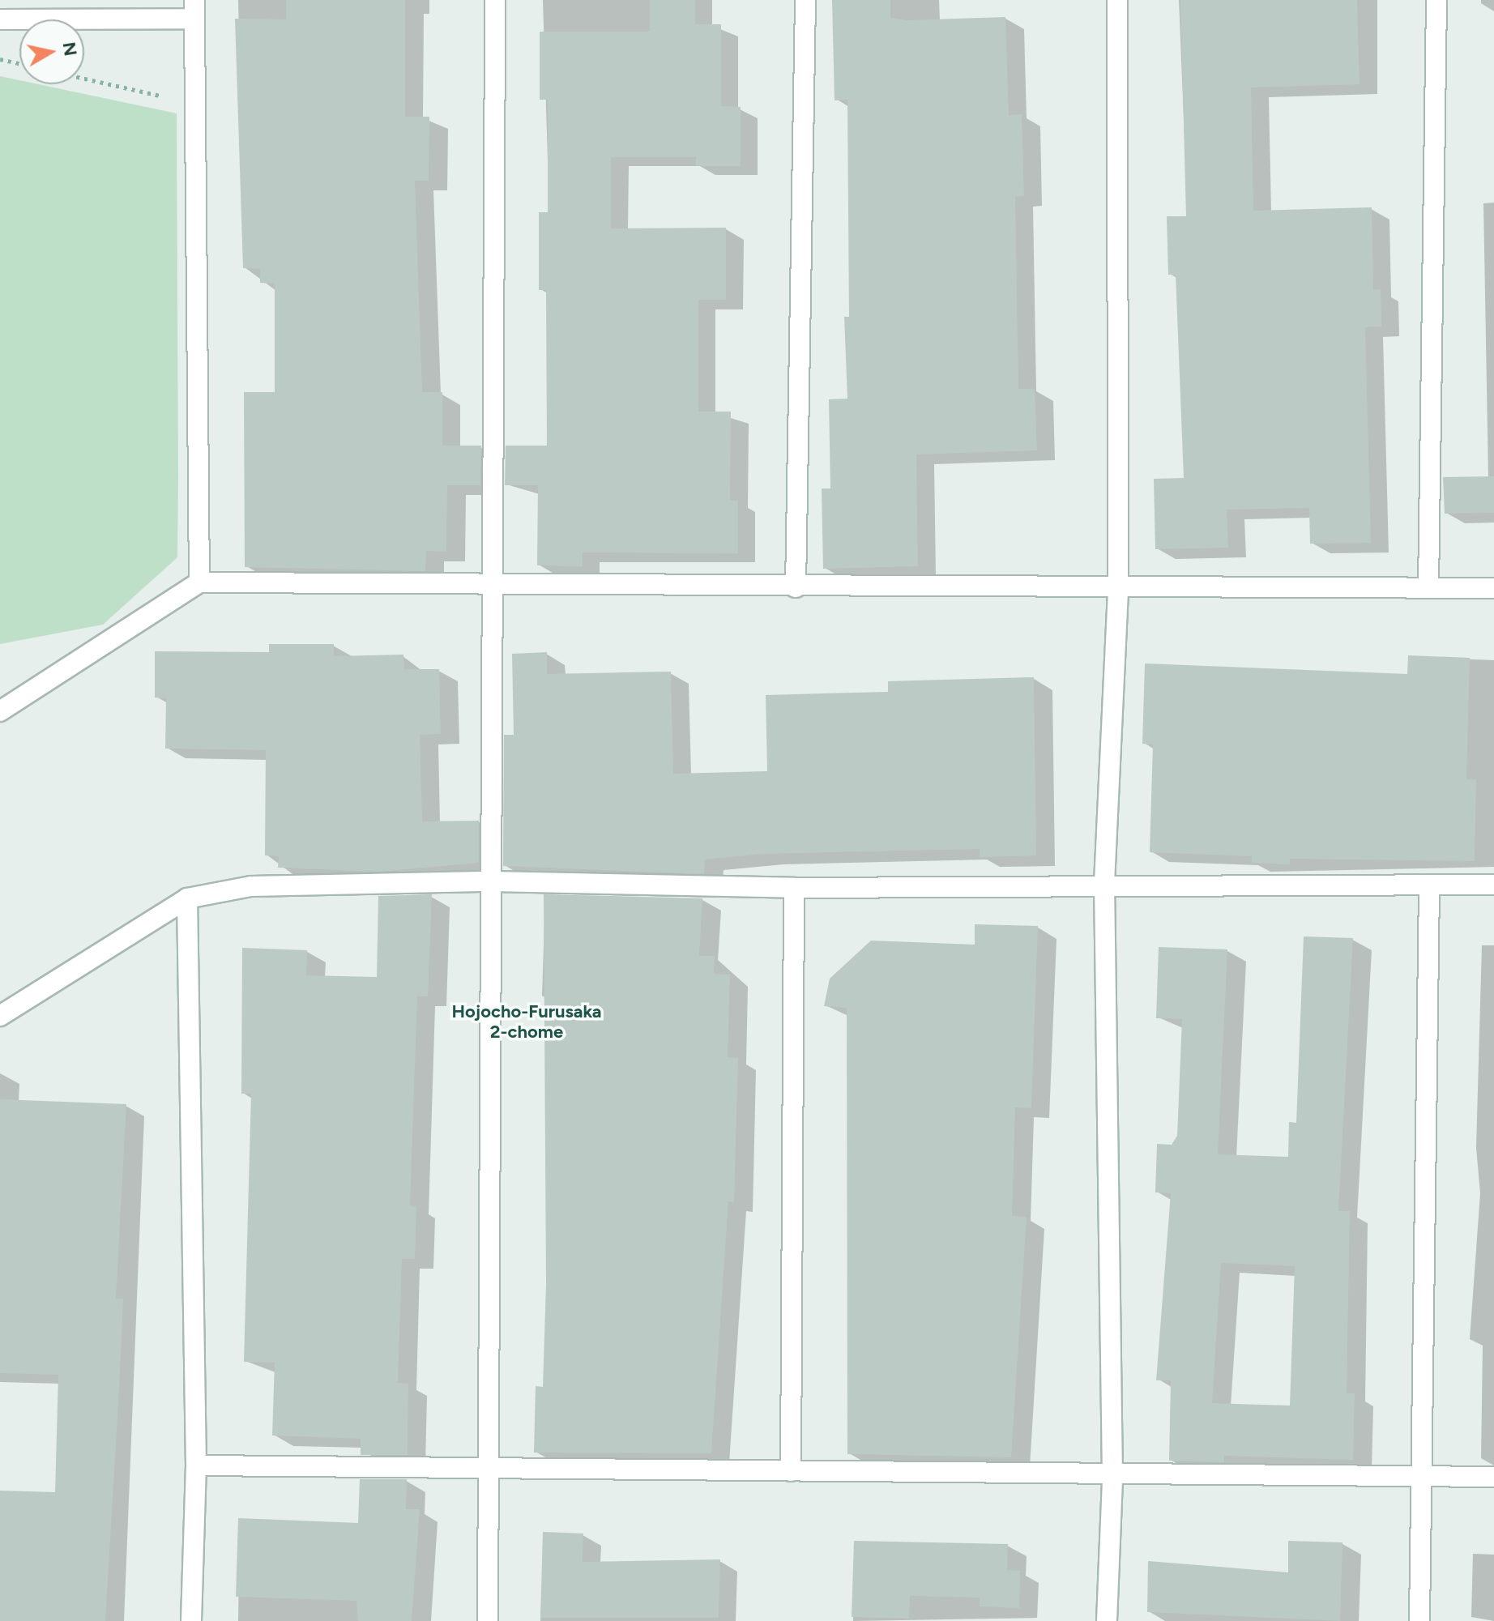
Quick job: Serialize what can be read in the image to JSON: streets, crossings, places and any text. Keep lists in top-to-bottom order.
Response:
{
  "districts": ["Hojocho-Furusaka 2-chome"],
  "north": "right"
}
